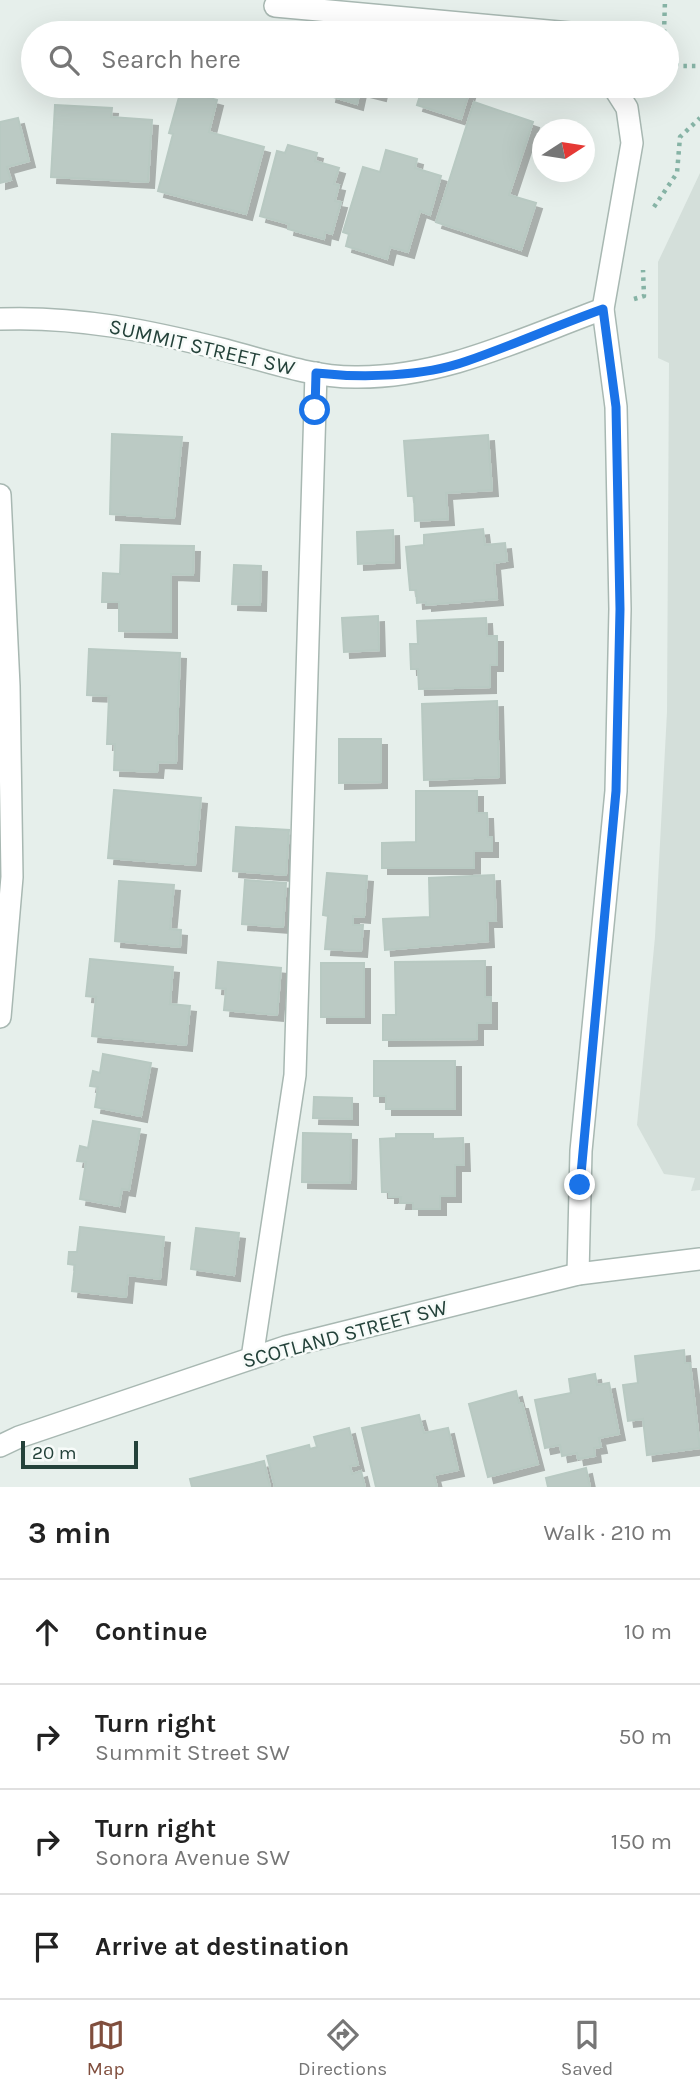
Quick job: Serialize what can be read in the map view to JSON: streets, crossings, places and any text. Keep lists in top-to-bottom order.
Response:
{
  "streets": {
    "street": ["SUMMIT STREET SW", "SCOTLAND STREET SW"]
  },
  "scale_bar": "20 m",
  "north": "right",
  "page": {
    "search": "Search here",
    "scale": "20 m",
    "heading": ["3 min", "Walk · 210 m"],
    "list": [
      ["Continue", "10 m"],
      ["Turn right", "Summit Street SW", "50 m"],
      ["Turn right", "Sonora Avenue SW", "150 m"],
      "Arrive at destination"
    ],
    "nav": ["Map", "Directions", "Saved"]
  }
}
